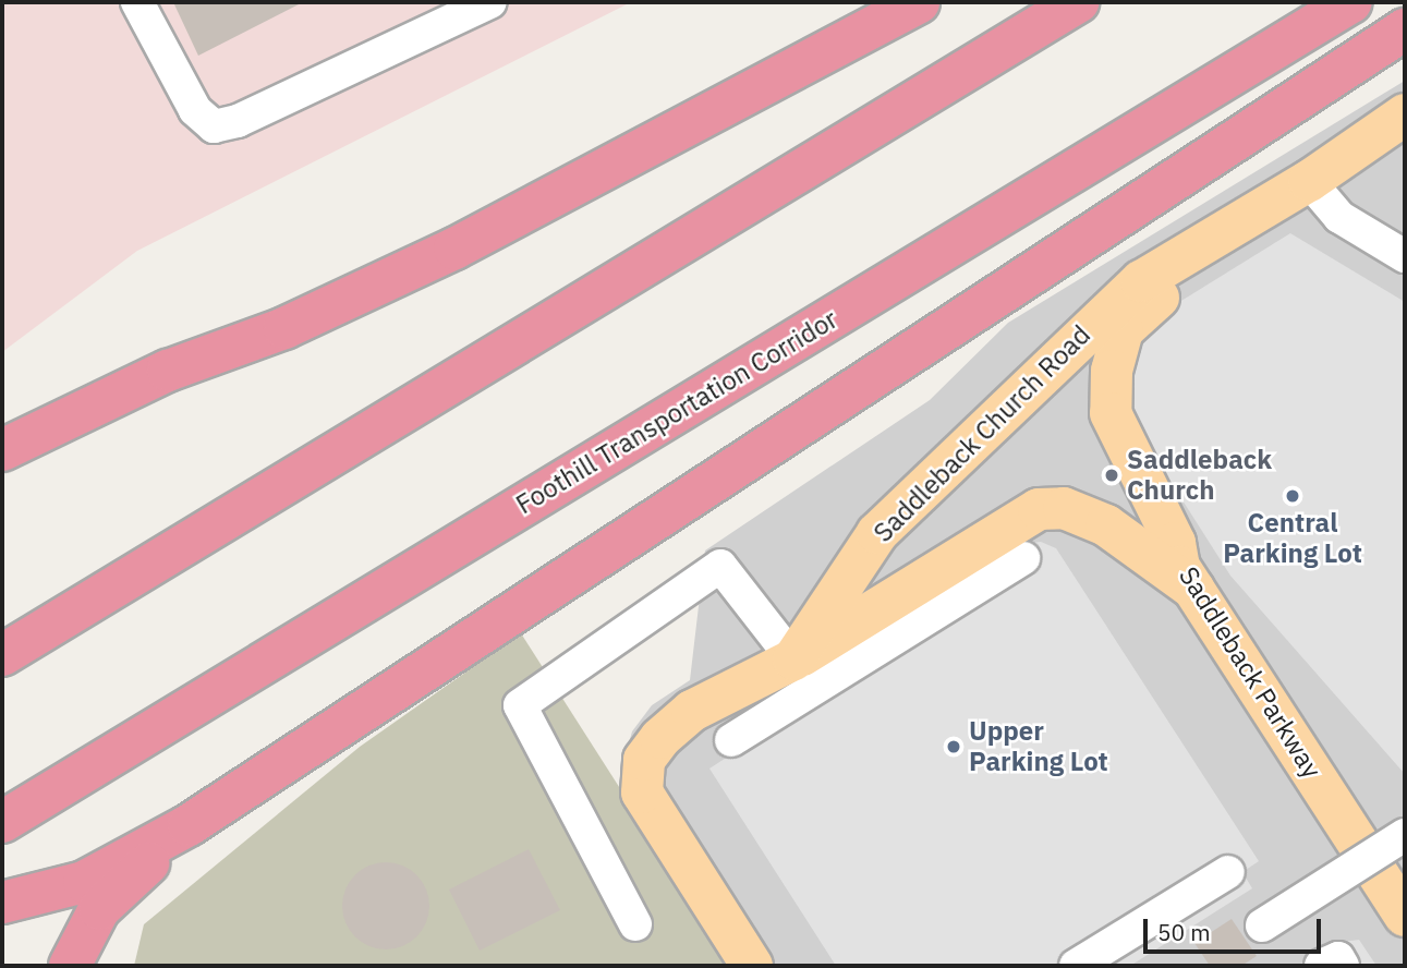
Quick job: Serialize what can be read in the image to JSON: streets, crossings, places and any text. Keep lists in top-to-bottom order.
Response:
{
  "streets": {
    "highway": ["Foothill Transportation Corridor"],
    "main road": ["Saddleback Church Road", "Saddleback Parkway"]
  },
  "crossings": [
    ["Saddleback Church Road", "Saddleback Parkway"]
  ],
  "places": ["Saddleback Church", "Central Parking Lot", "Upper Parking Lot"],
  "scale_bar": "50 m"
}
